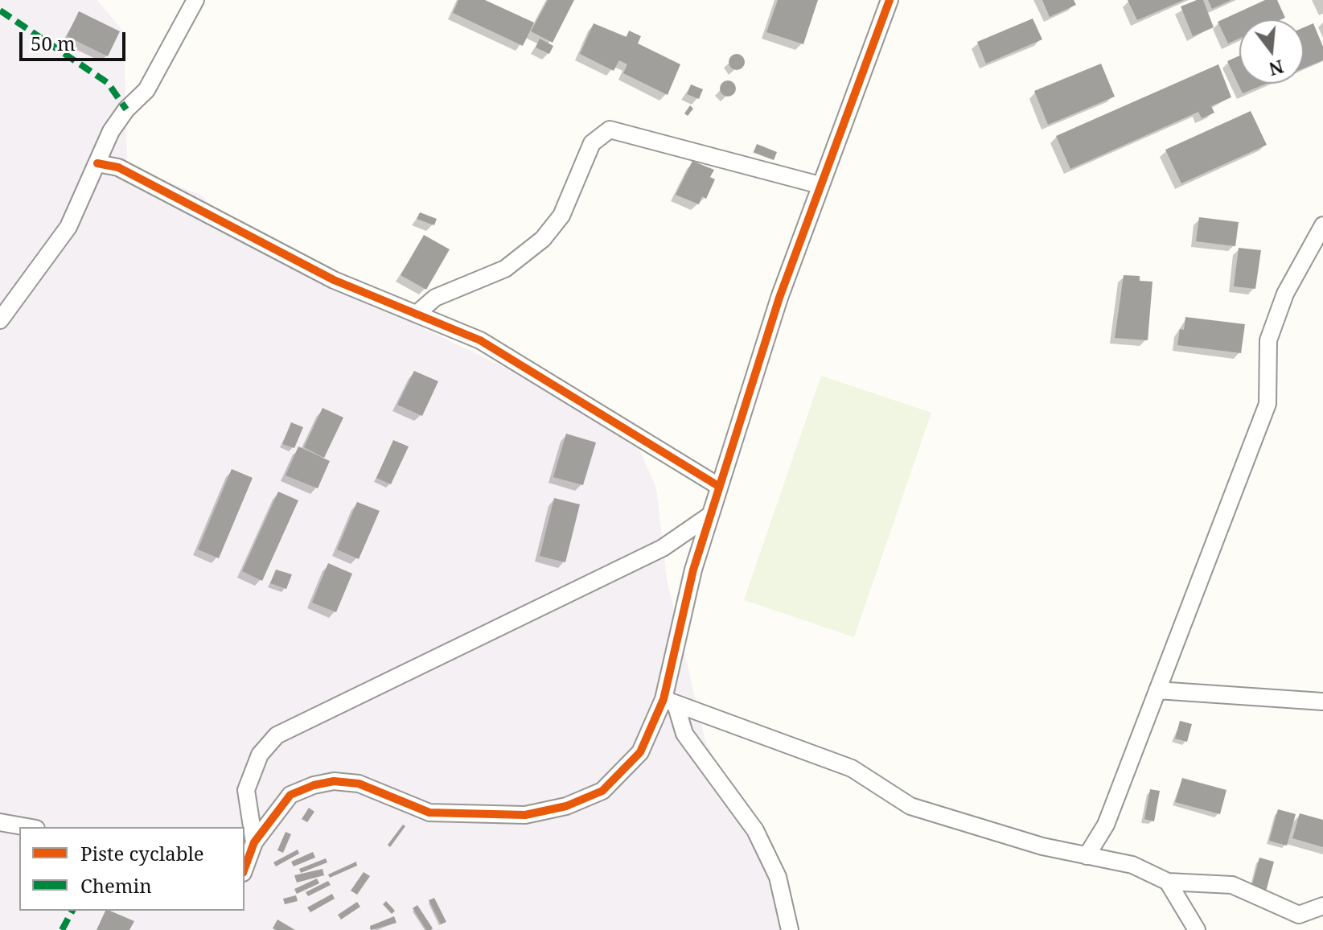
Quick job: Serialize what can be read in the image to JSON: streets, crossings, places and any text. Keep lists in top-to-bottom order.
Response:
{
  "legend": ["Piste cyclable", "Chemin"],
  "scale_bar": "50 m",
  "north": "bottom"
}
